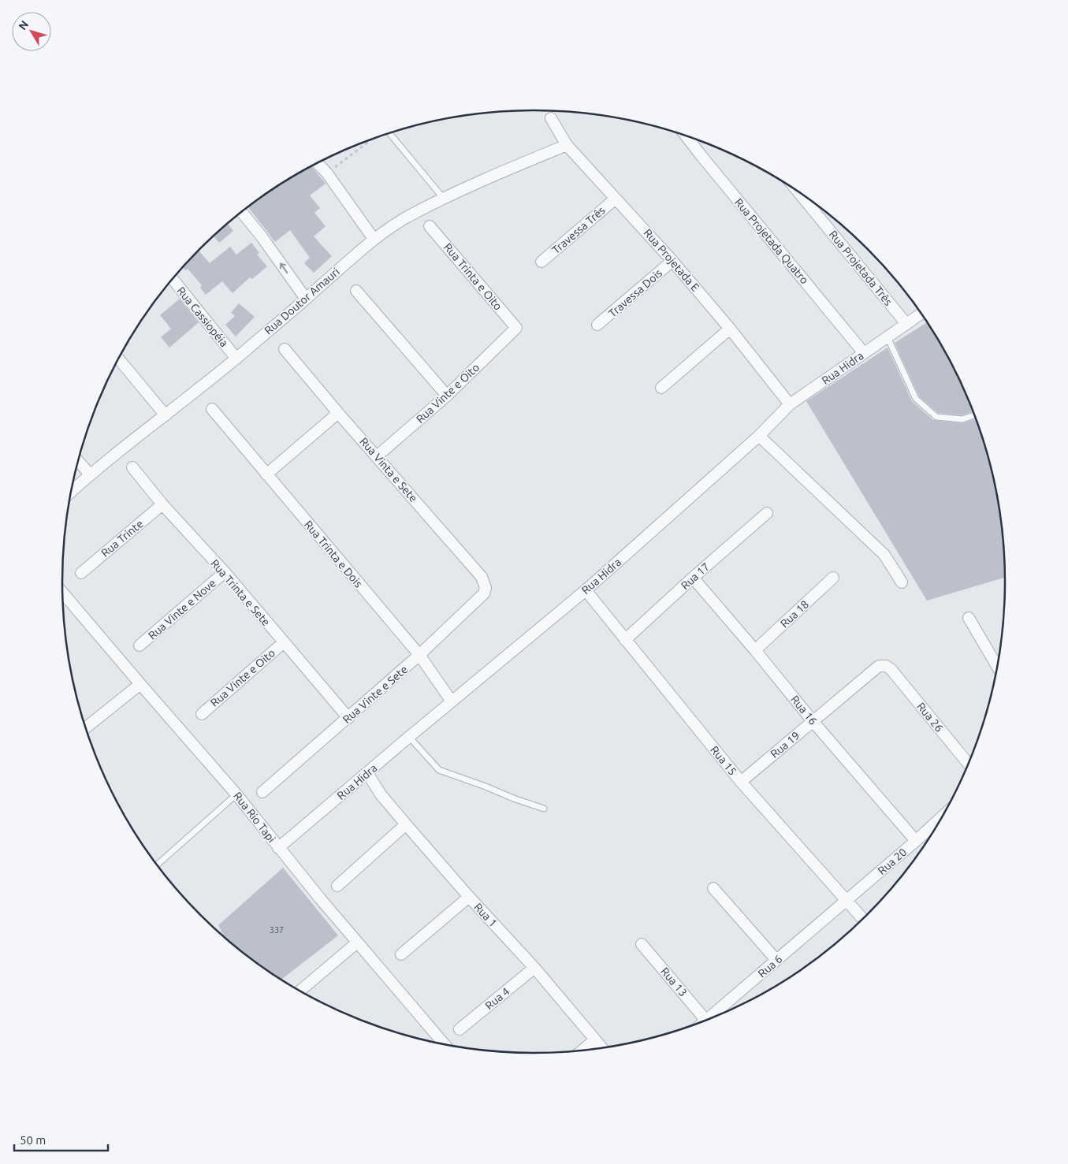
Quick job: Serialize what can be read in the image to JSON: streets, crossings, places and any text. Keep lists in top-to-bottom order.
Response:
{
  "streets": {
    "street": [
      "Travessa Três",
      "Rua Projetada Quatro",
      "Rua Projetada E",
      "Rua Projetada Três",
      "Rua Trinta e Oito",
      "Travessa Dois",
      "Rua Doutor Amauri",
      "Rua Cassiopéia",
      "Rua Hidra",
      "Rua Vinte e Oito",
      "Rua Vinta e Sete",
      "Rua Trinte",
      "Rua Trinta e Dois",
      "Rua 17",
      "Rua Trinta e Sete",
      "Rua Vinte e Nove",
      "Rua 18",
      "Rua Vinte e Sete",
      "Rua 16",
      "Rua 26",
      "Rua 19",
      "Rua 15",
      "Rua Rio Tapi",
      "Rua 20",
      "Rua 1",
      "Rua 6",
      "Rua 13",
      "Rua 4"
    ]
  },
  "crossings": [
    ["Travessa Três", "Rua Projetada E"],
    ["Rua Projetada Quatro", "Rua Hidra"],
    ["Rua Projetada E", "Travessa Dois"],
    ["Rua Projetada E", "Rua Doutor Amauri"],
    ["Rua Projetada E", "Rua Hidra"],
    ["Rua Projetada Três", "Rua Hidra"],
    ["Rua Trinta e Oito", "Rua Vinte e Oito"],
    ["Rua Doutor Amauri", "Rua Cassiopéia"],
    ["Rua Hidra", "Rua Trinta e Dois"],
    ["Rua Hidra", "Rua 15"],
    ["Rua Hidra", "Rua Rio Tapi"],
    ["Rua Hidra", "Rua 1"],
    ["Rua Vinte e Oito", "Rua Vinta e Sete"],
    ["Rua Vinte e Oito", "Rua Trinta e Sete"],
    ["Rua Vinta e Sete", "Rua Vinte e Sete"],
    ["Rua Trinte", "Rua Trinta e Sete"],
    ["Rua Trinta e Dois", "Rua Vinte e Sete"],
    ["Rua 17", "Rua 16"],
    ["Rua 17", "Rua 15"],
    ["Rua Trinta e Sete", "Rua Vinte e Nove"],
    ["Rua Trinta e Sete", "Rua Vinte e Sete"],
    ["Rua 18", "Rua 16"],
    ["Rua 16", "Rua 19"],
    ["Rua 16", "Rua 20"],
    ["Rua 26", "Rua 19"],
    ["Rua 19", "Rua 15"],
    ["Rua 15", "Rua 20"],
    ["Rua 15", "Rua 6"],
    ["Rua 20", "Rua 6"],
    ["Rua 1", "Rua 4"],
    ["Rua 6", "Rua 13"]
  ],
  "house_numbers": ["337"],
  "scale_bar": "50 m",
  "north": "top left"
}
